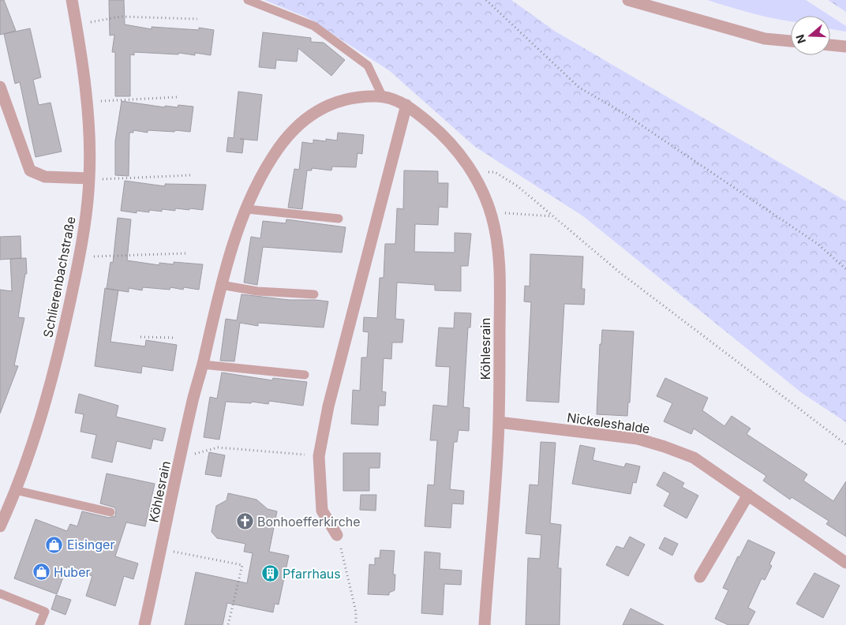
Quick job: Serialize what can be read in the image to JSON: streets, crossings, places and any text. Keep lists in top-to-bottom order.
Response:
{
  "streets": {
    "street": ["Schlierenbachstraße", "Köhlesrain", "Nickeleshalde"]
  },
  "crossings": [
    ["Köhlesrain", "Nickeleshalde"]
  ],
  "places": {
    "church": ["Bonhoefferkirche"],
    "shop": ["Eisinger", "Huber"],
    "building": ["Pfarrhaus"]
  },
  "north": "left"
}
